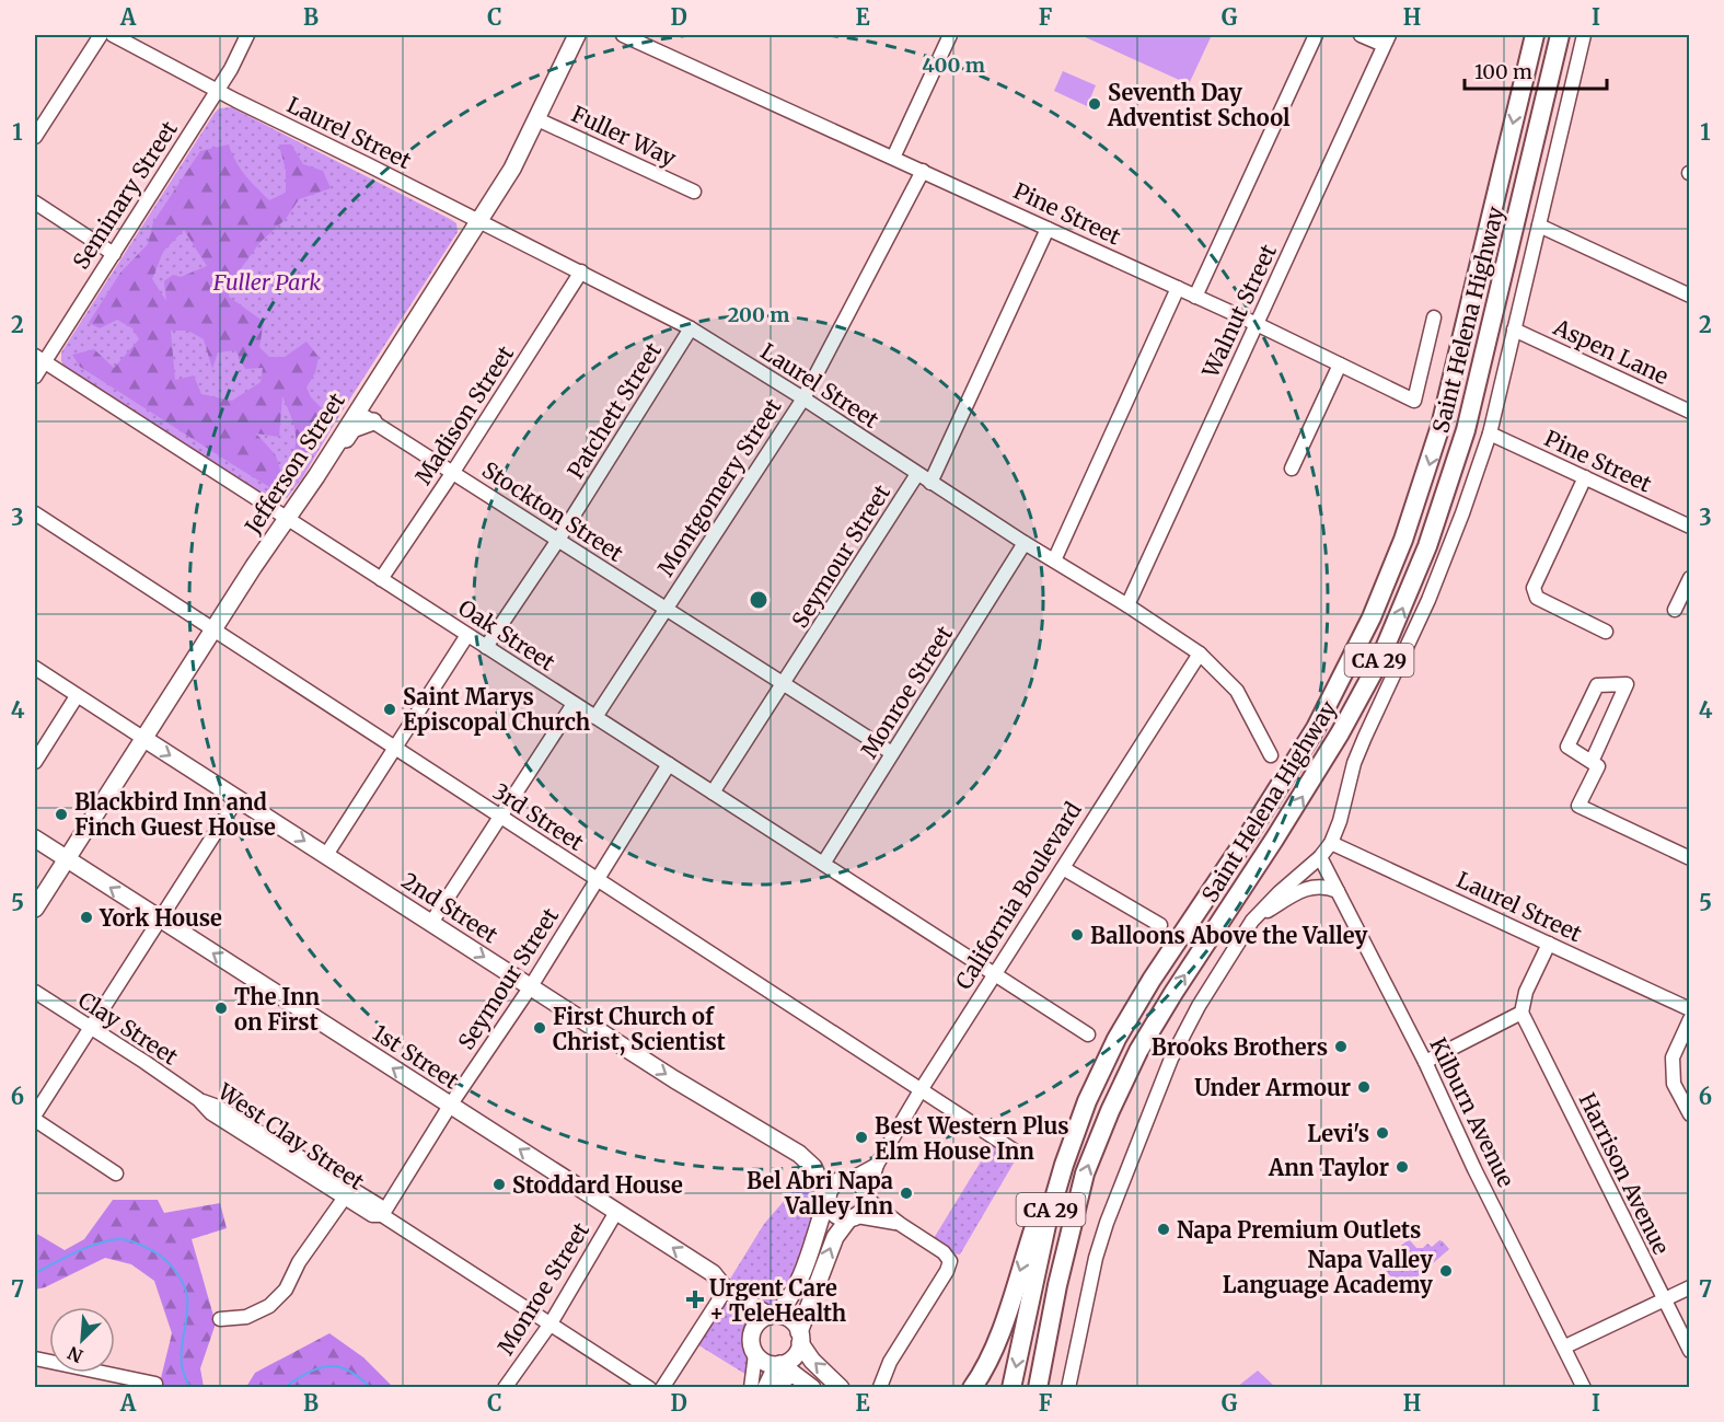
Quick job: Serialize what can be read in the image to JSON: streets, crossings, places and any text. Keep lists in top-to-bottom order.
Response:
{
  "streets": {
    "highway": ["Saint Helena Highway", "CA 29"],
    "main road": ["Jefferson Street", "2nd Street", "1st Street"],
    "street": [
      "Laurel Street",
      "Fuller Way",
      "Seminary Street",
      "Pine Street",
      "Walnut Street",
      "Aspen Lane",
      "Patchett Street",
      "Madison Street",
      "Montgomery Street",
      "Stockton Street",
      "Seymour Street",
      "Oak Street",
      "Monroe Street",
      "3rd Street",
      "California Boulevard",
      "Clay Street",
      "Kilburn Avenue",
      "West Clay Street",
      "Harrison Avenue"
    ]
  },
  "crossings": [
    ["Laurel Street", "Seminary Street"],
    ["Laurel Street", "Walnut Street"],
    ["Laurel Street", "Patchett Street"],
    ["Laurel Street", "Madison Street"],
    ["Laurel Street", "Jefferson Street"],
    ["Laurel Street", "Montgomery Street"],
    ["Laurel Street", "Seymour Street"],
    ["Laurel Street", "Monroe Street"],
    ["Laurel Street", "California Boulevard"],
    ["Fuller Way", "Jefferson Street"],
    ["Seminary Street", "Oak Street"],
    ["Pine Street", "Walnut Street"],
    ["Pine Street", "Montgomery Street"],
    ["Patchett Street", "Stockton Street"],
    ["Patchett Street", "Oak Street"],
    ["Madison Street", "Stockton Street"],
    ["Madison Street", "Oak Street"],
    ["Jefferson Street", "Stockton Street"],
    ["Jefferson Street", "Oak Street"],
    ["Jefferson Street", "3rd Street"],
    ["Jefferson Street", "2nd Street"],
    ["Jefferson Street", "1st Street"],
    ["Montgomery Street", "Stockton Street"],
    ["Montgomery Street", "Oak Street"],
    ["Stockton Street", "Seymour Street"],
    ["Stockton Street", "Monroe Street"],
    ["Seymour Street", "Oak Street"],
    ["Seymour Street", "3rd Street"],
    ["Seymour Street", "2nd Street"],
    ["Seymour Street", "1st Street"],
    ["Seymour Street", "West Clay Street"],
    ["Oak Street", "Monroe Street"],
    ["Oak Street", "California Boulevard"],
    ["Monroe Street", "1st Street"],
    ["Monroe Street", "West Clay Street"],
    ["3rd Street", "California Boulevard"],
    ["California Boulevard", "2nd Street"],
    ["Clay Street", "West Clay Street"]
  ],
  "one_way": ["2nd Street", "1st Street"],
  "parks": ["Fuller Park"],
  "places": {
    "other": [
      "Seventh Day Adventist School",
      "Saint Marys Episcopal Church",
      "Blackbird Inn and Finch Guest House",
      "York House",
      "Balloons Above the Valley",
      "The Inn on First",
      "First Church of Christ, Scientist",
      "Brooks Brothers",
      "Under Armour",
      "Levi's",
      "Best Western Plus Elm House Inn",
      "Ann Taylor",
      "Stoddard House",
      "Bel Abri Napa Valley Inn",
      "Napa Premium Outlets",
      "Napa Valley Language Academy"
    ],
    "health": ["Urgent Care + TeleHealth"]
  },
  "scale_bar": "100 m",
  "north": "bottom left",
  "grid": {
    "columns": [
      "A",
      "B",
      "C",
      "D",
      "E",
      "F",
      "G",
      "H",
      "I"
    ],
    "rows": [
      "1",
      "2",
      "3",
      "4",
      "5",
      "6",
      "7"
    ]
  },
  "rings": ["400 m", "200 m"]
}
